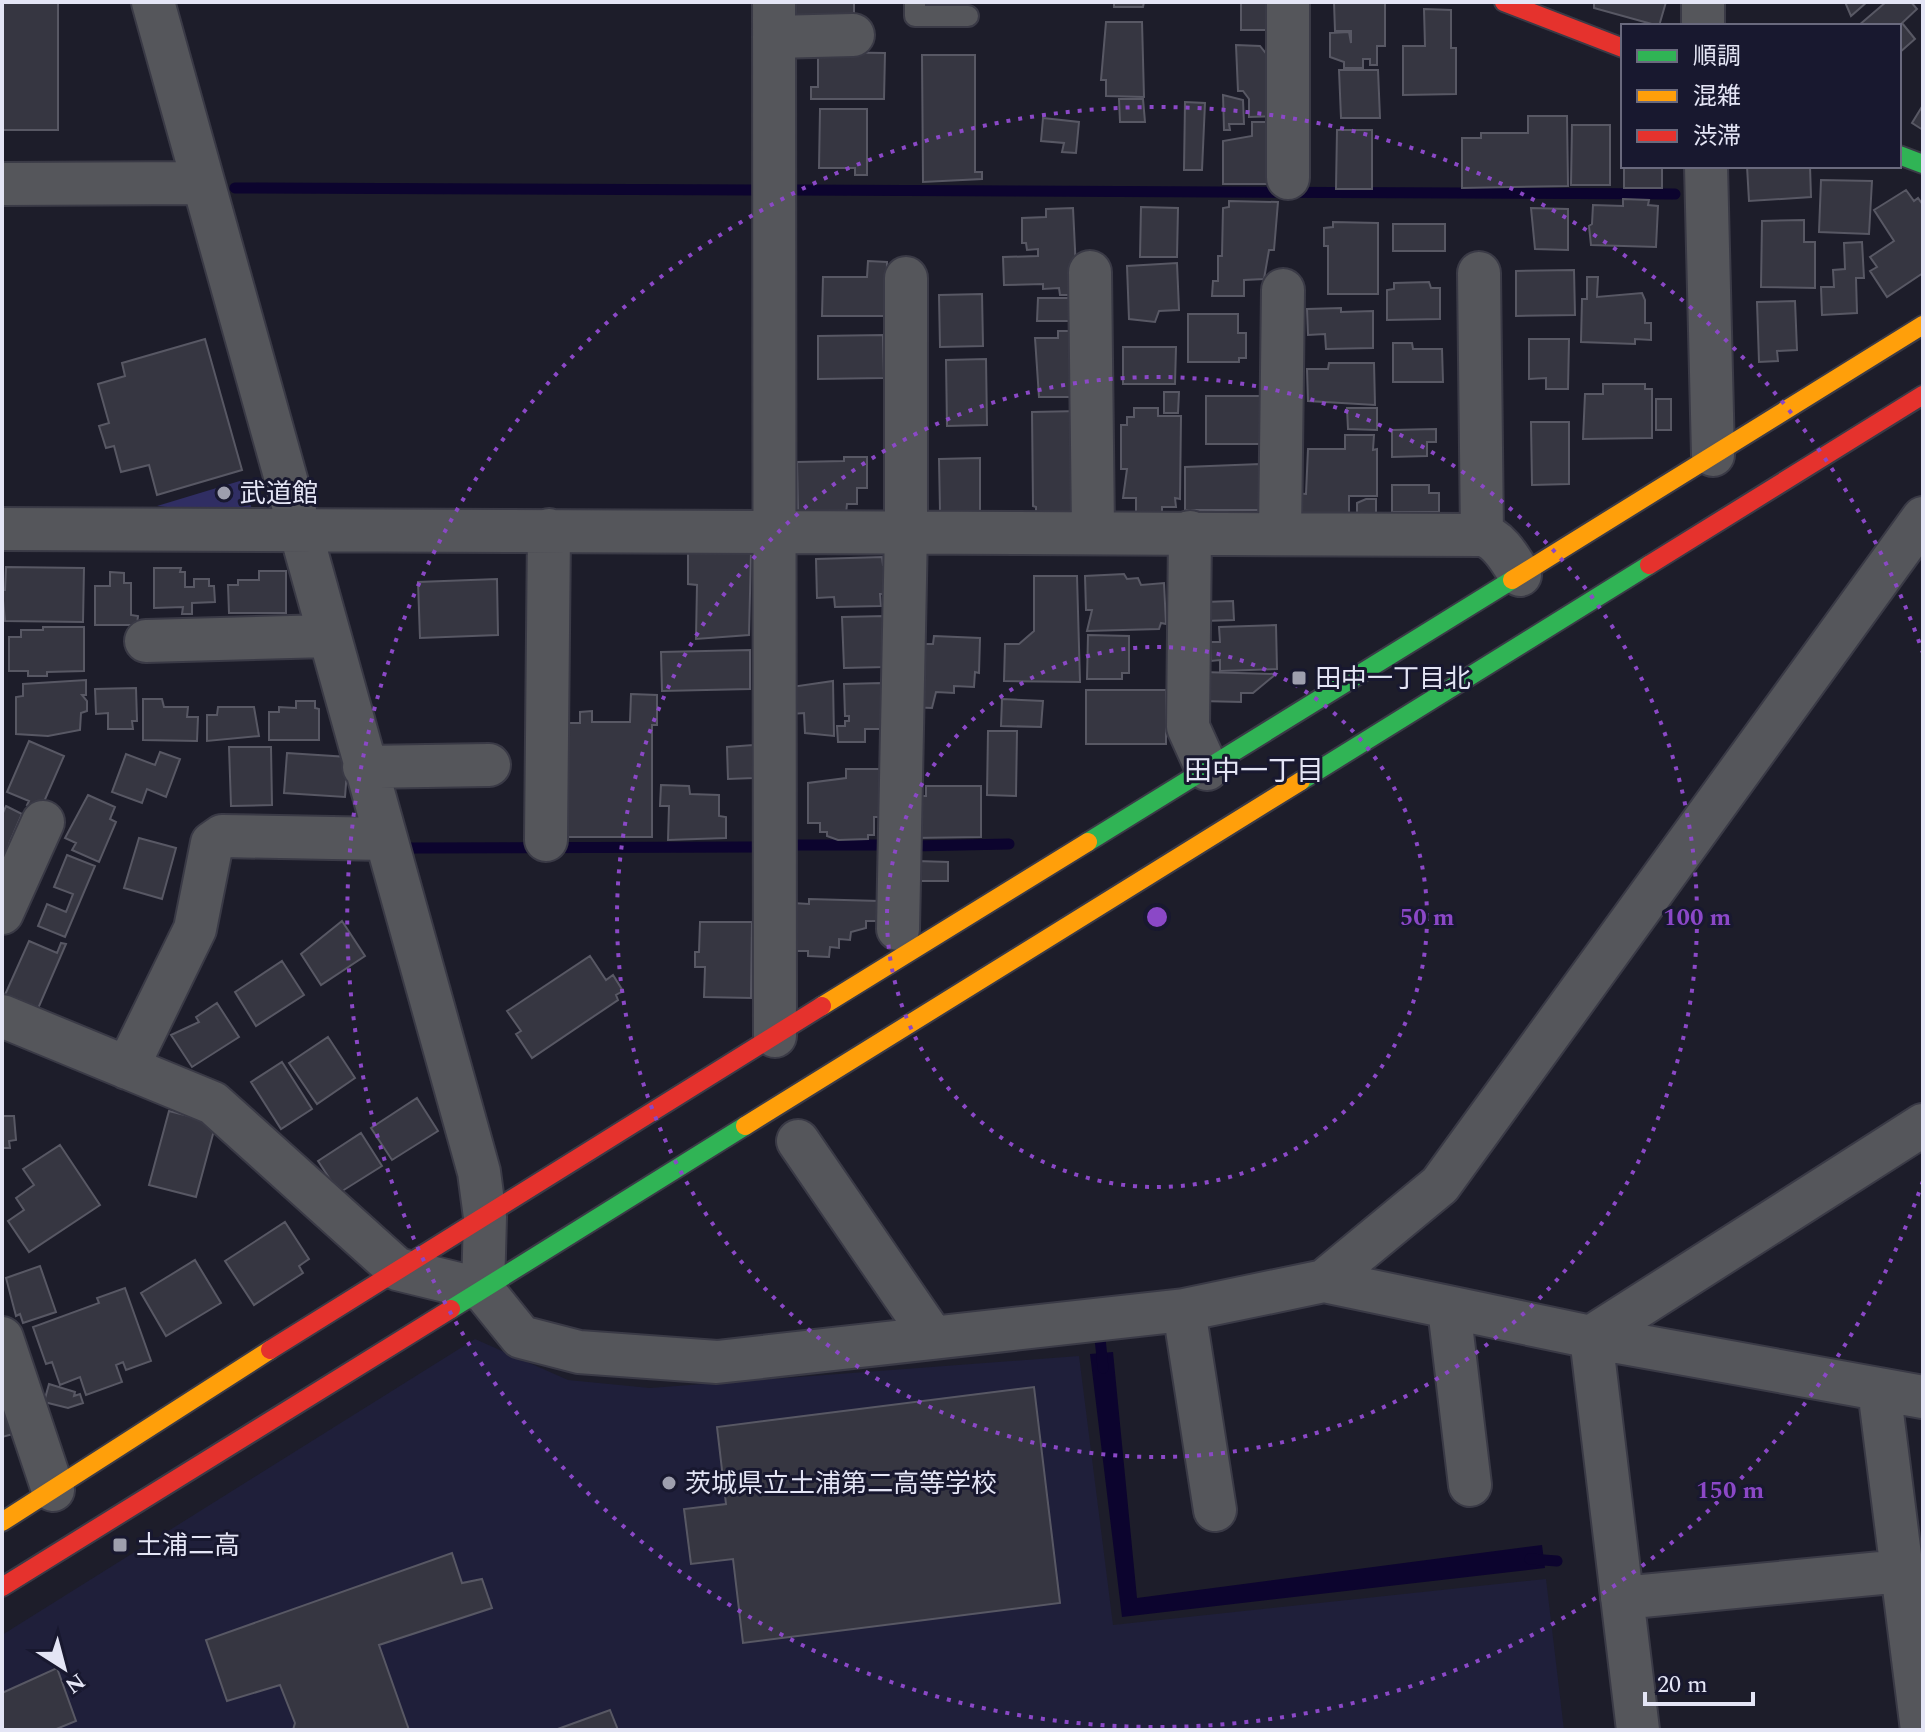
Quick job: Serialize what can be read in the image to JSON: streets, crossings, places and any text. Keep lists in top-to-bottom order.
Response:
{
  "districts": ["田中一丁目"],
  "places": {
    "other": ["武道館", "茨城県立土浦第二高等学校"],
    "transit": ["田中一丁目北", "土浦二高"]
  },
  "legend": ["順調", "混雑", "渋滞"],
  "scale_bar": "20 m",
  "north": "bottom right",
  "rings": ["50 m", "100 m", "150 m"]
}
